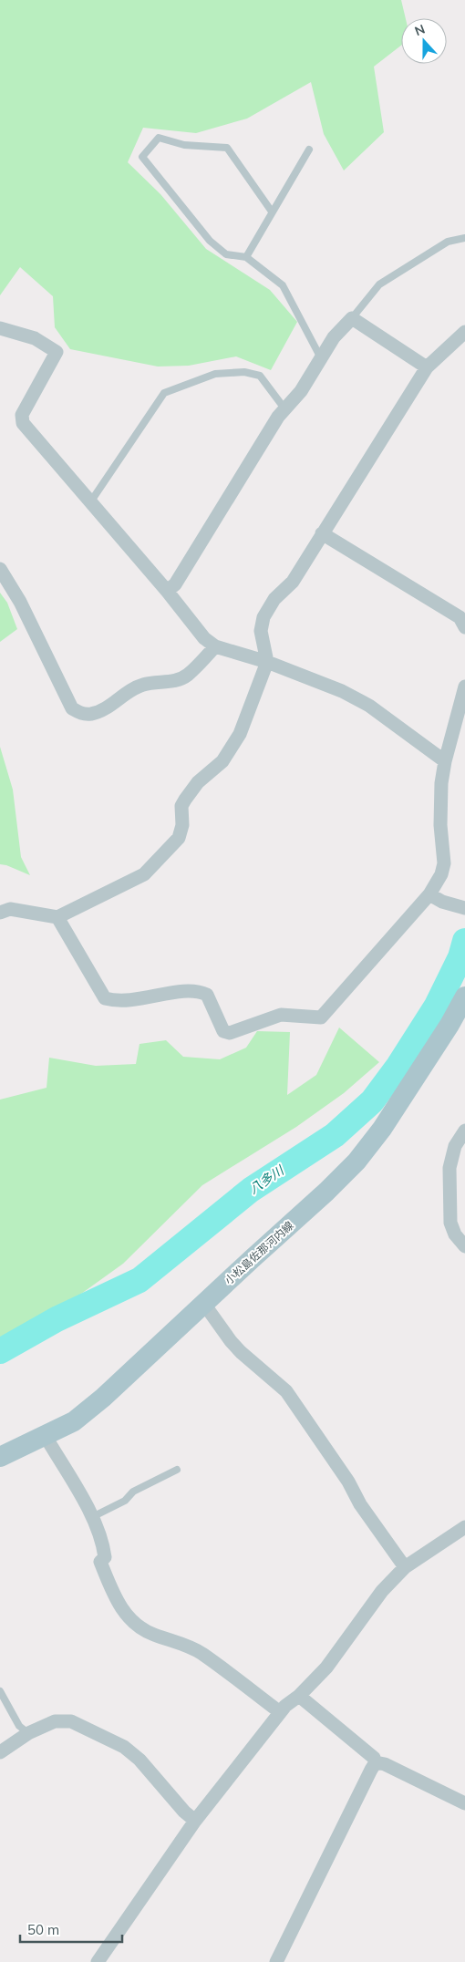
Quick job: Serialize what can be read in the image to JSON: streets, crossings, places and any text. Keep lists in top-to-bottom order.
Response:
{
  "streets": {
    "main road": ["小松島佐那河内線"]
  },
  "water": ["八多川"],
  "scale_bar": "50 m",
  "north": "top"
}
